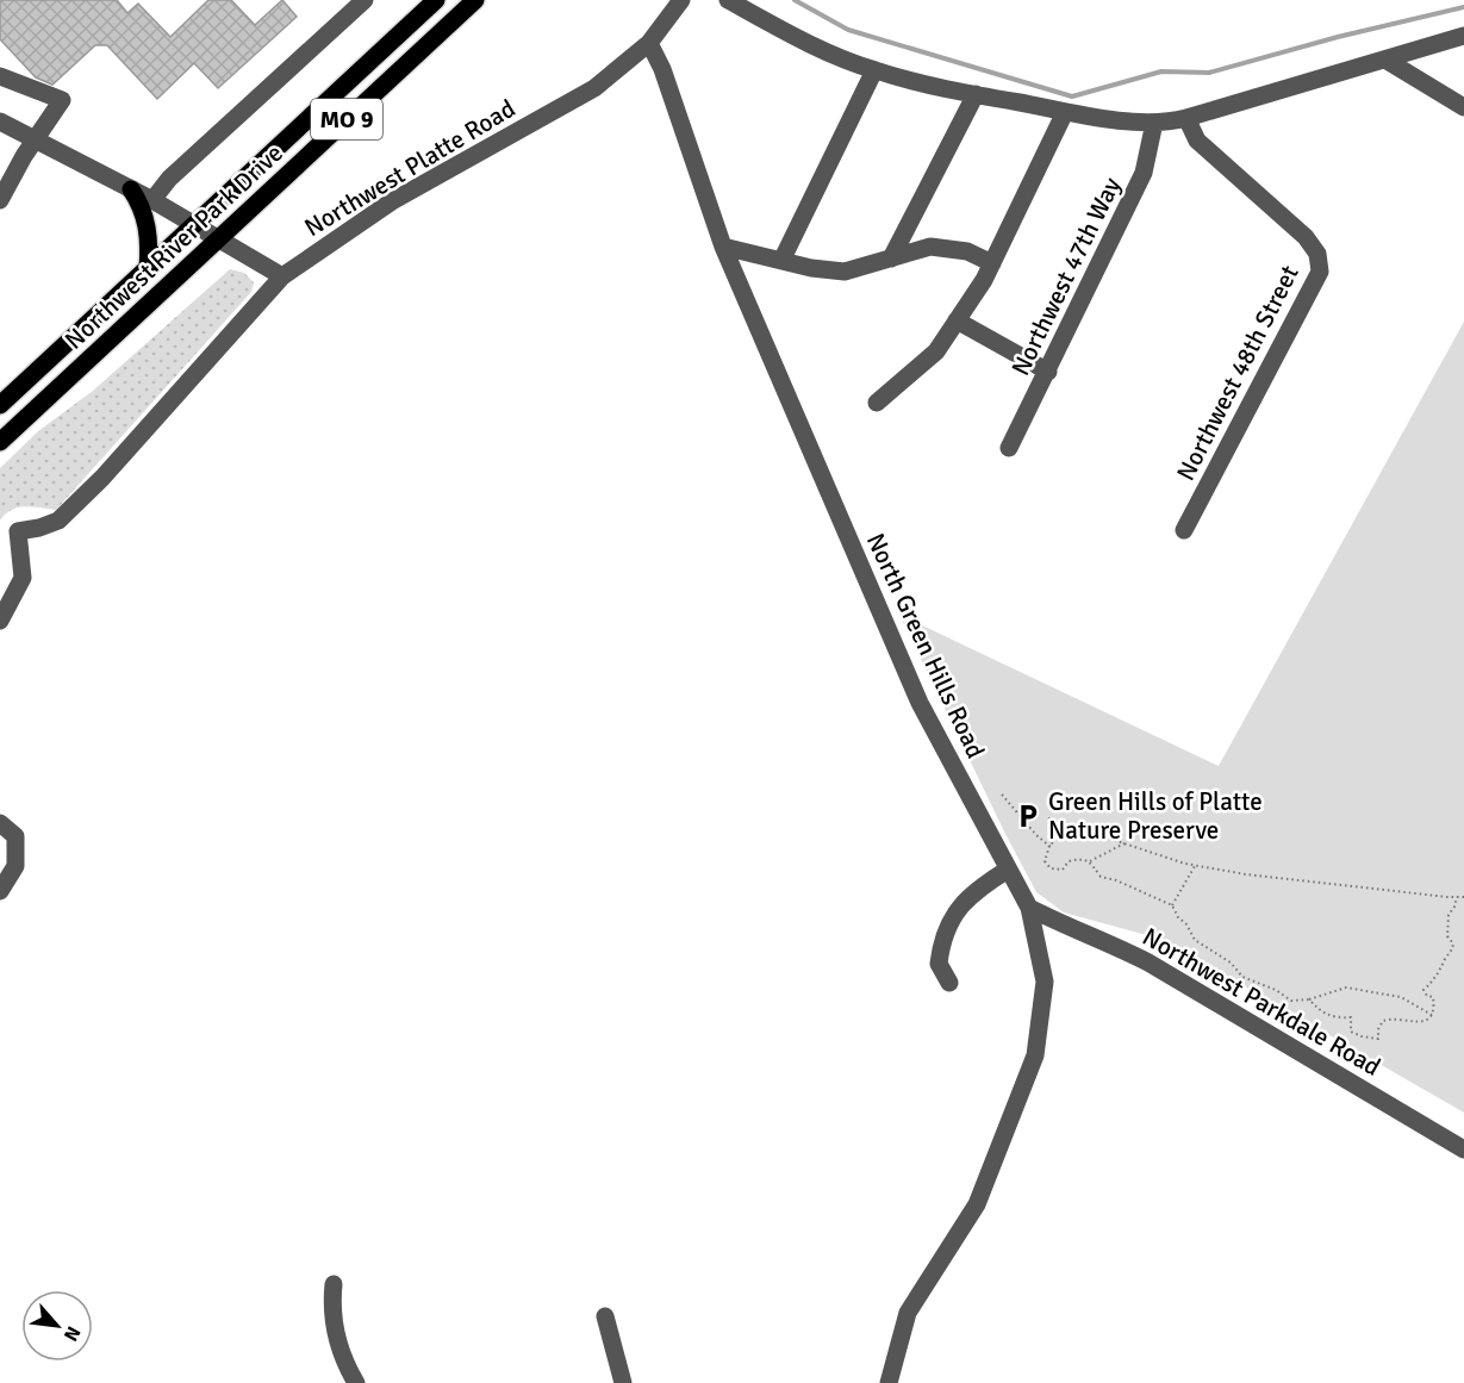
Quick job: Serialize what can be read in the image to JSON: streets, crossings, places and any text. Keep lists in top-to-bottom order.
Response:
{
  "streets": {
    "main road": ["MO 9", "Northwest River Park Drive"],
    "street": [
      "Northwest Platte Road",
      "Northwest 47th Way",
      "Northwest 48th Street",
      "North Green Hills Road",
      "Northwest Parkdale Road"
    ]
  },
  "crossings": [
    ["Northwest Platte Road", "North Green Hills Road"],
    ["North Green Hills Road", "Northwest Parkdale Road"]
  ],
  "places": {
    "parking": ["Green Hills of Platte Nature Preserve"]
  },
  "north": "bottom right"
}
